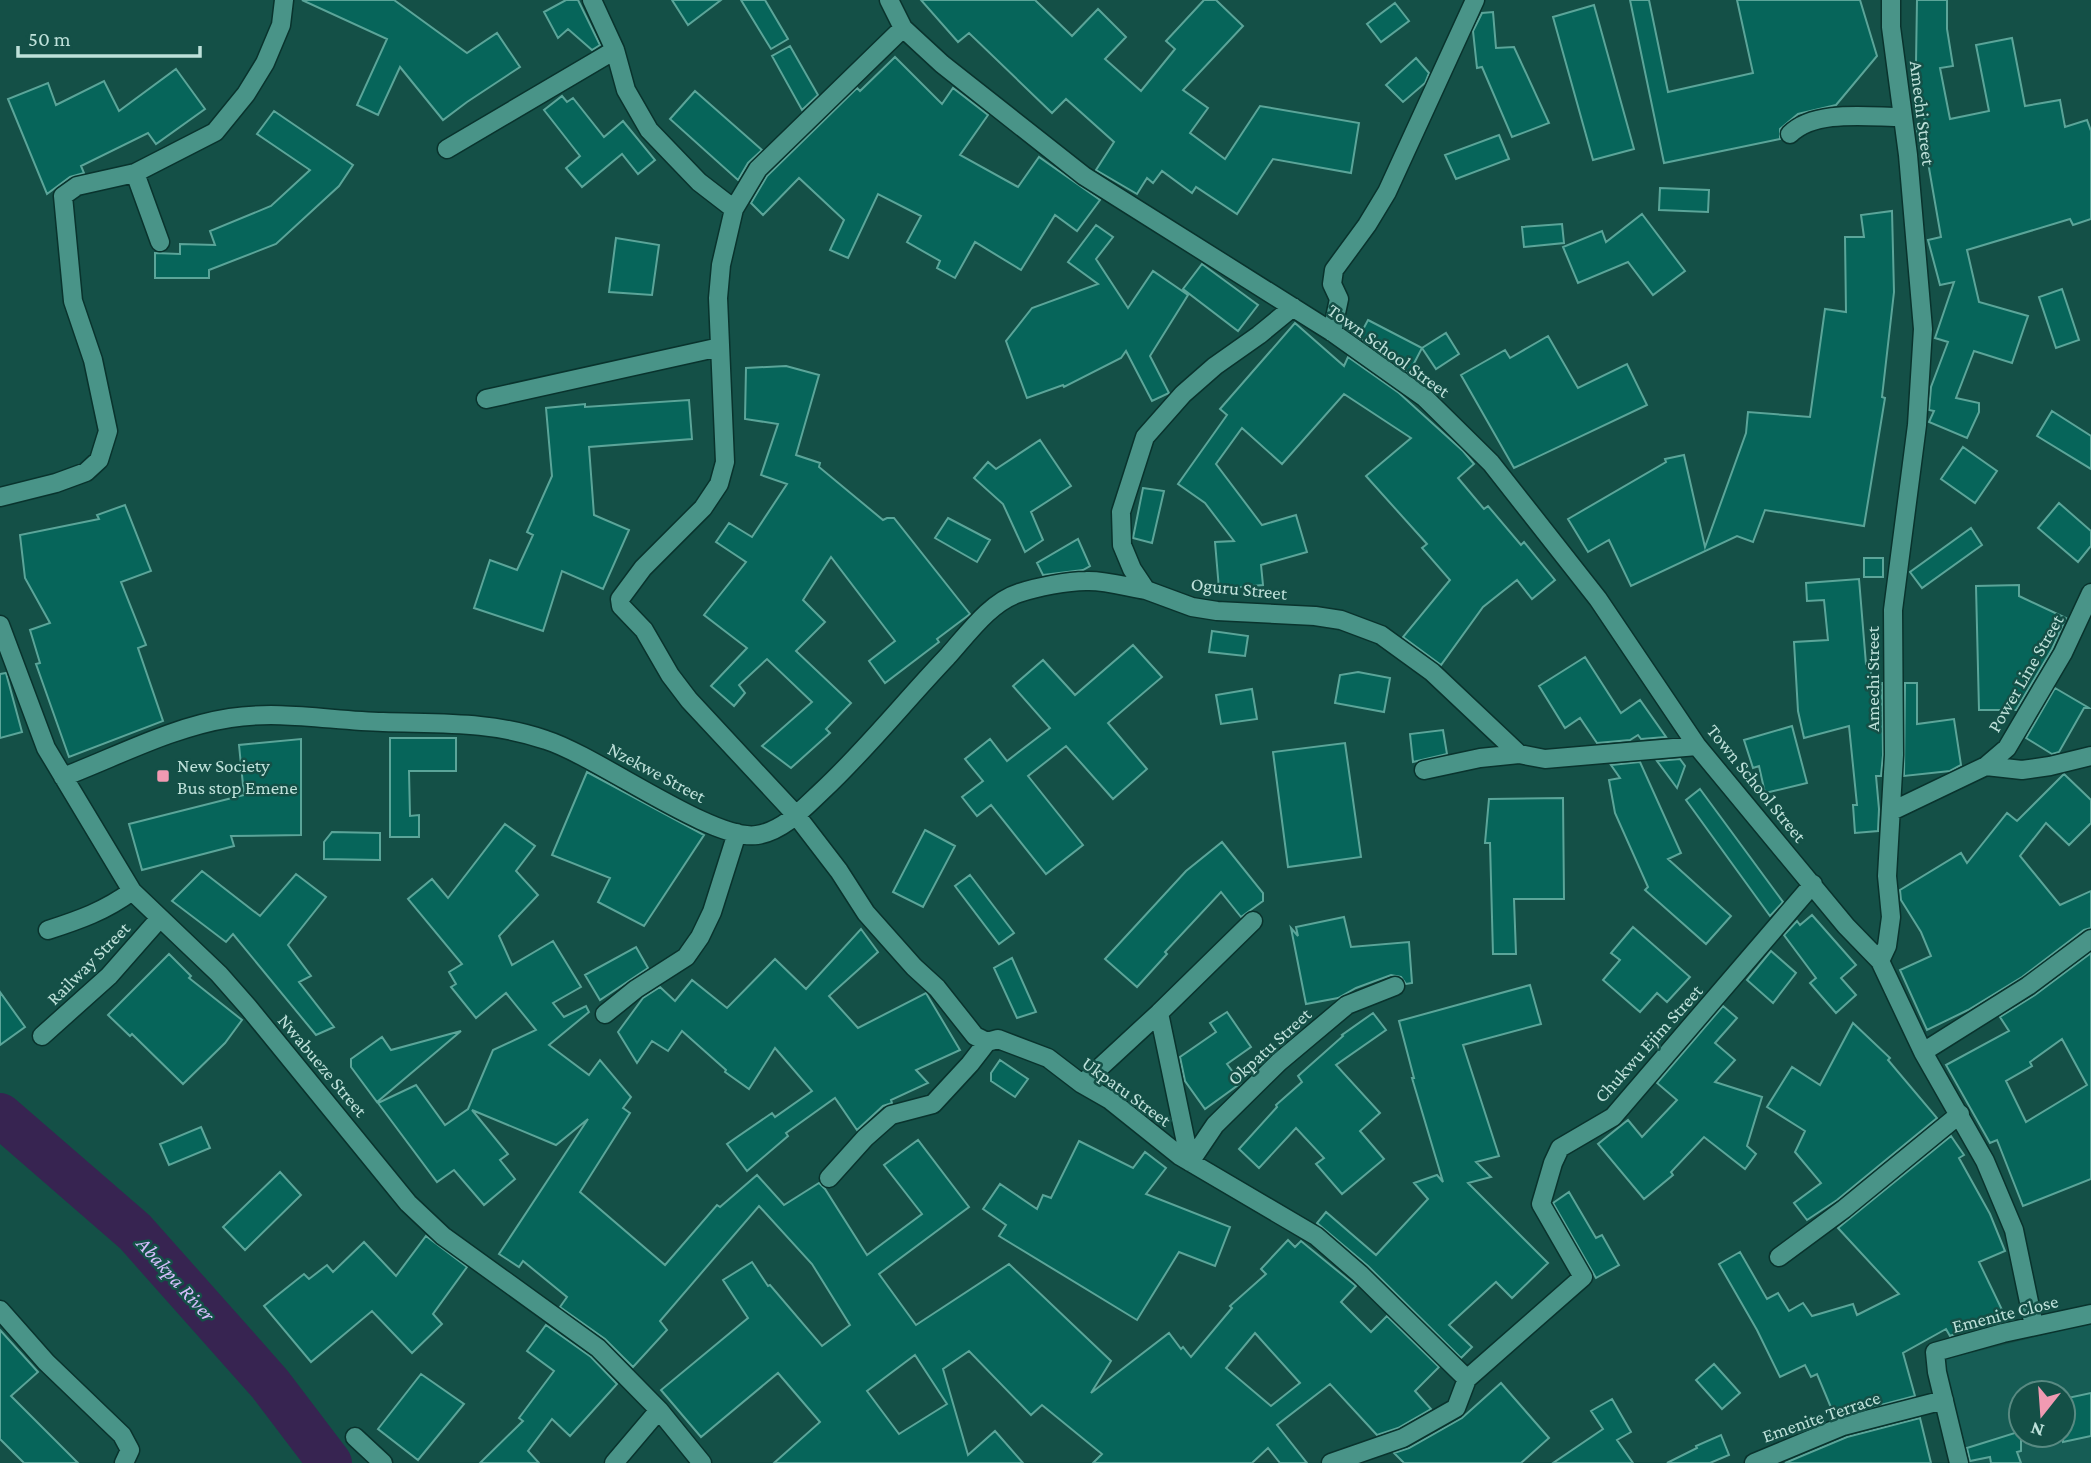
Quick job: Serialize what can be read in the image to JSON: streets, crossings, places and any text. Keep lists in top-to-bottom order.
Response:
{
  "streets": {
    "street": [
      "Amechi Street",
      "Town School Street",
      "Oguru Street",
      "Power Line Street",
      "Nzekwe Street",
      "Railway Street",
      "Chukwu Ejim Street",
      "Okpatu Street",
      "Nwabueze Street",
      "Ukpatu Street",
      "Emenite Close",
      "Emenite Terrace"
    ]
  },
  "crossings": [
    ["Amechi Street", "Town School Street"],
    ["Amechi Street", "Power Line Street"],
    ["Town School Street", "Chukwu Ejim Street"],
    ["Oguru Street", "Nzekwe Street"],
    ["Nzekwe Street", "Nwabueze Street"],
    ["Railway Street", "Nwabueze Street"],
    ["Chukwu Ejim Street", "Ukpatu Street"],
    ["Okpatu Street", "Ukpatu Street"],
    ["Emenite Close", "Emenite Terrace"]
  ],
  "water": ["Abakpa River"],
  "places": {
    "transit": ["New Society Bus stop Emene"]
  },
  "scale_bar": "50 m",
  "north": "bottom"
}
